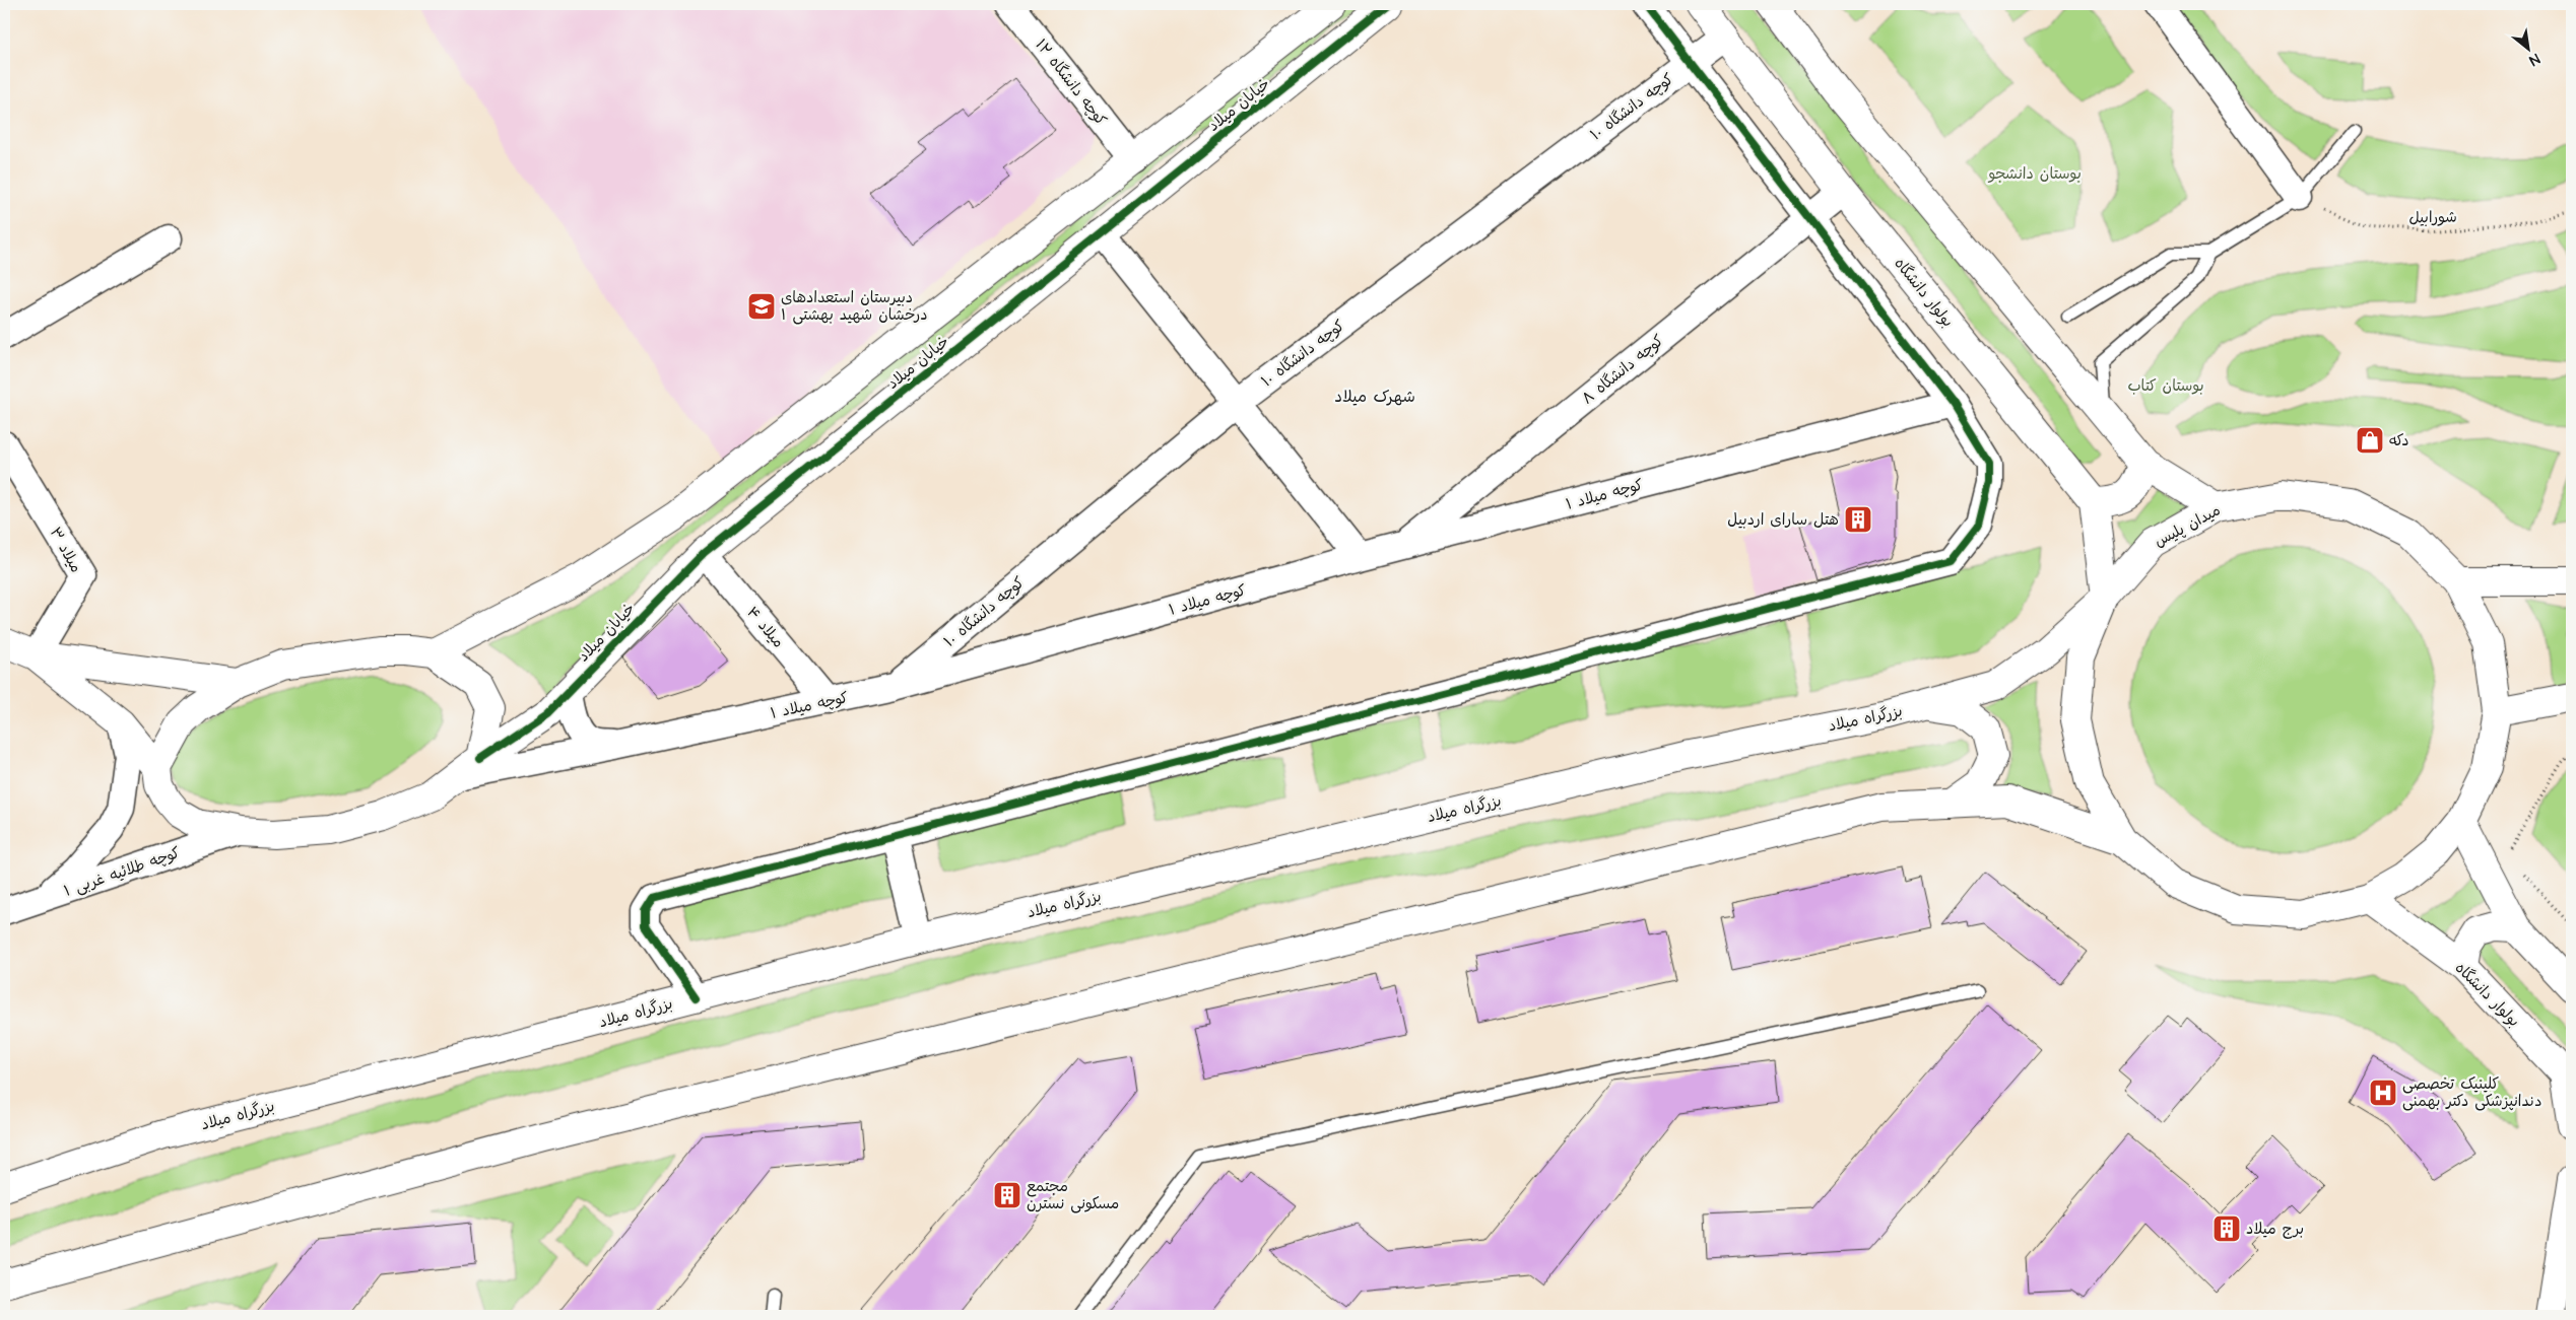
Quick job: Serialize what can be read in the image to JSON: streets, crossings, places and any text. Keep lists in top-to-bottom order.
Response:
{
  "streets": {
    "main road": [
      "خیابان میلاد",
      "بولوار دانشگاه",
      "میدان پلیس",
      "بزرگراه میلاد"
    ],
    "street": [
      "کوچه دانشگاه ۱۲",
      "کوچه دانشگاه ۱۰",
      "کوچه دانشگاه ۸",
      "کوچه میلاد ۱",
      "میلاد ۳",
      "میلاد ۴",
      "کوچه طلائیه غربی ۱"
    ],
    "path": ["شورابیل"]
  },
  "crossings": [
    ["کوچه دانشگاه ۱۲", "خیابان میلاد"],
    ["خیابان میلاد", "کوچه میلاد ۱"],
    ["خیابان میلاد", "میلاد ۴"],
    ["خیابان میلاد", "کوچه طلائیه غربی ۱"],
    ["کوچه دانشگاه ۱۰", "بولوار دانشگاه"],
    ["کوچه دانشگاه ۱۰", "کوچه میلاد ۱"],
    ["بولوار دانشگاه", "کوچه دانشگاه ۸"],
    ["بولوار دانشگاه", "میدان پلیس"],
    ["کوچه دانشگاه ۸", "کوچه میلاد ۱"],
    ["کوچه میلاد ۱", "میلاد ۴"],
    ["میدان پلیس", "بزرگراه میلاد"]
  ],
  "districts": ["شهرک میلاد"],
  "parks": ["بوستان دانشجو", "بوستان کتاب"],
  "places": {
    "school or university": ["دبیرستان استعدادهای درخشان شهید بهشتی ۱"],
    "shop": ["دکه"],
    "building": ["هتل سارای اردبیل", "مجتمع مسکونی نسترن", "برج میلاد"],
    "hospital": ["کلینیک تخصصی دندانپزشکی دکتر بهمنی"]
  },
  "north": "bottom right"
}
